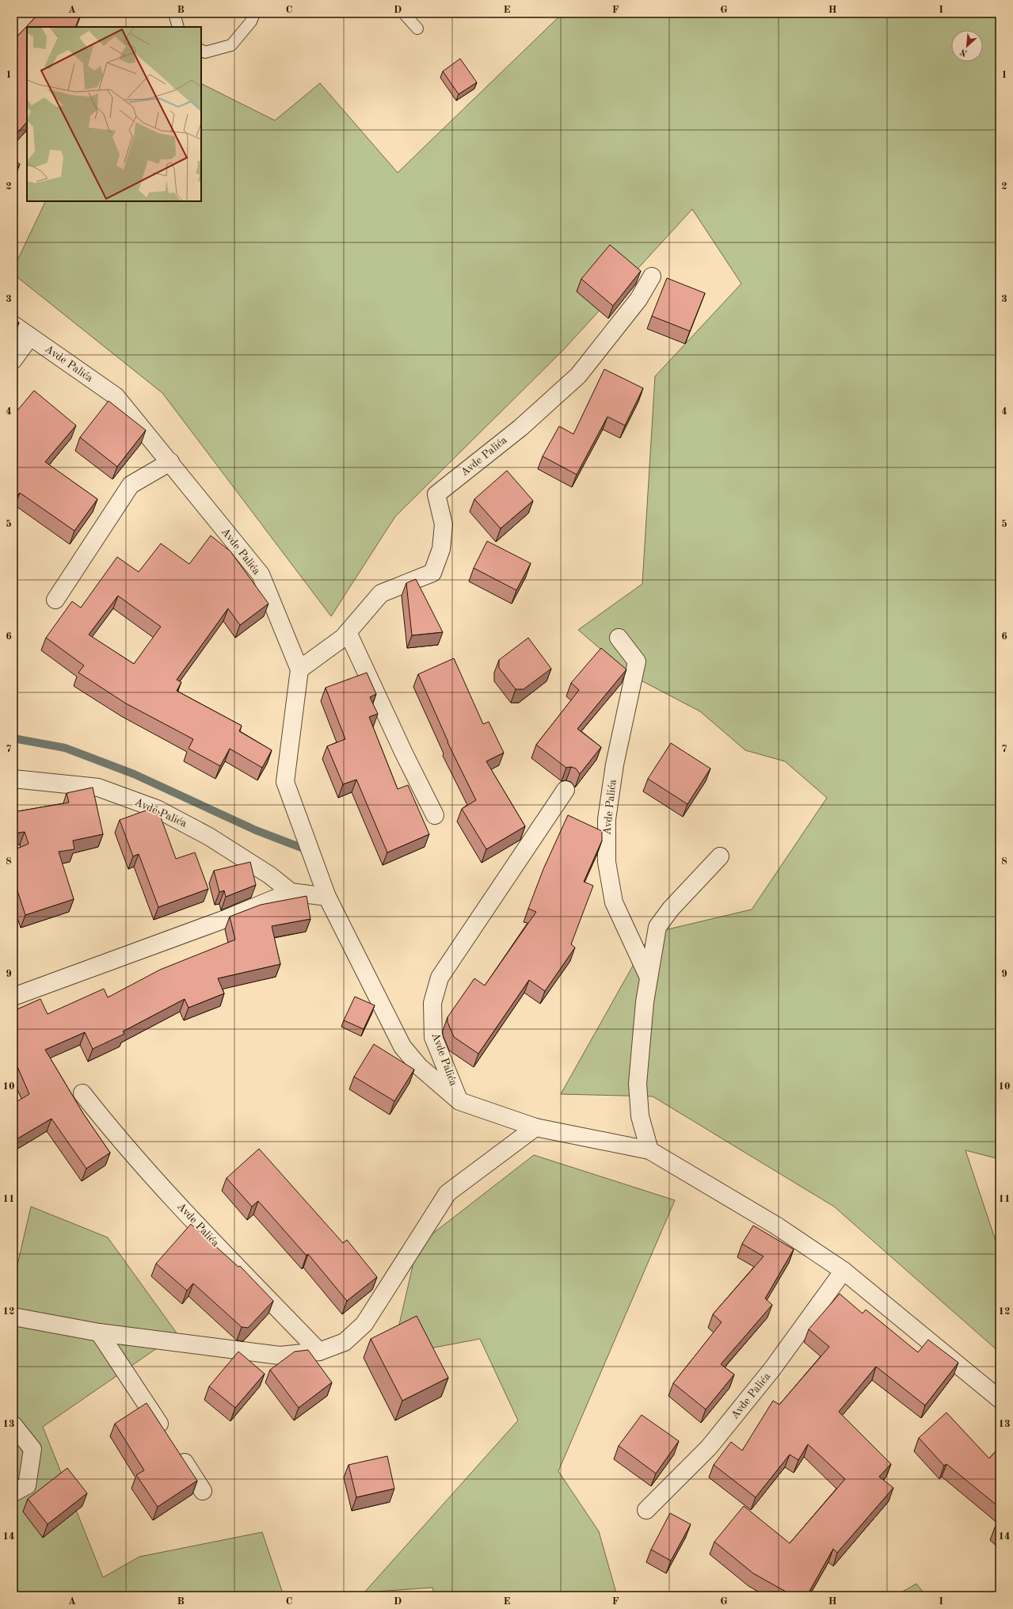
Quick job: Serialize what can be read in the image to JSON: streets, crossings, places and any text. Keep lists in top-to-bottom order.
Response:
{
  "streets": {
    "street": ["Avde Palića"]
  },
  "north": "bottom left",
  "grid": {
    "columns": [
      "A",
      "B",
      "C",
      "D",
      "E",
      "F",
      "G",
      "H",
      "I"
    ],
    "rows": [
      "1",
      "2",
      "3",
      "4",
      "5",
      "6",
      "7",
      "8",
      "9",
      "10",
      "11",
      "12",
      "13",
      "14"
    ]
  }
}
